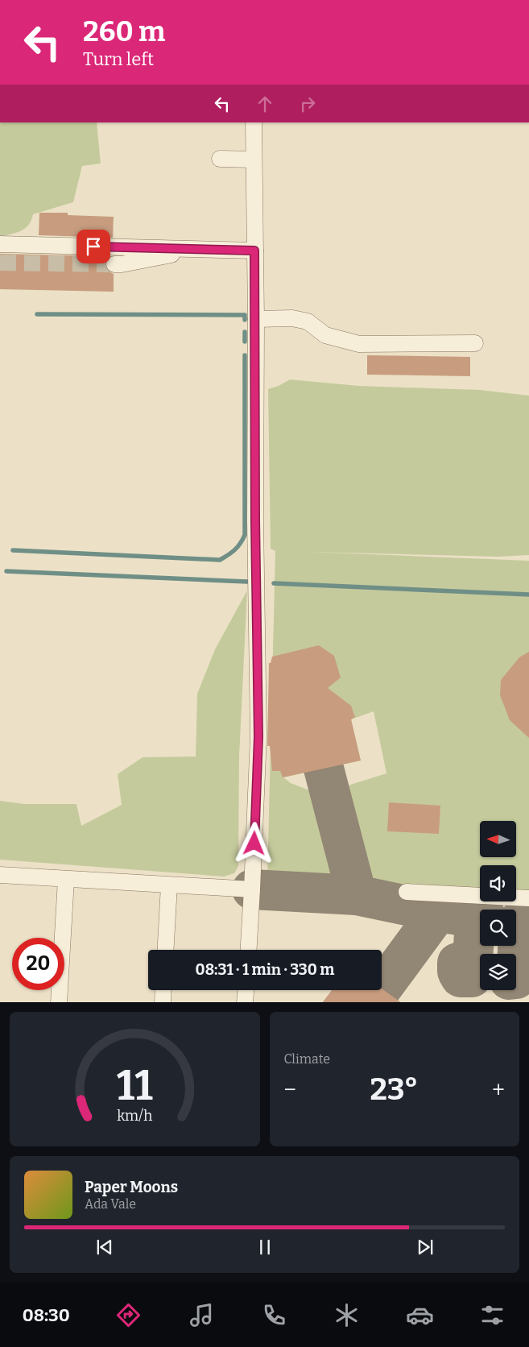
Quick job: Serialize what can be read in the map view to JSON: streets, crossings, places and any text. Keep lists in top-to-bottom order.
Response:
{
  "north": "left",
  "page": {
    "turn": ["260 m", "Turn left"],
    "limit": "20",
    "trip": "08:31 · 1 min · 330 m",
    "tile": "Climate",
    "heat": ["−", "23°", "+"],
    "song": ["Paper Moons", "Ada Vale"],
    "tabs": "08:30",
    "gauge": ["11", "km/h"]
  }
}
